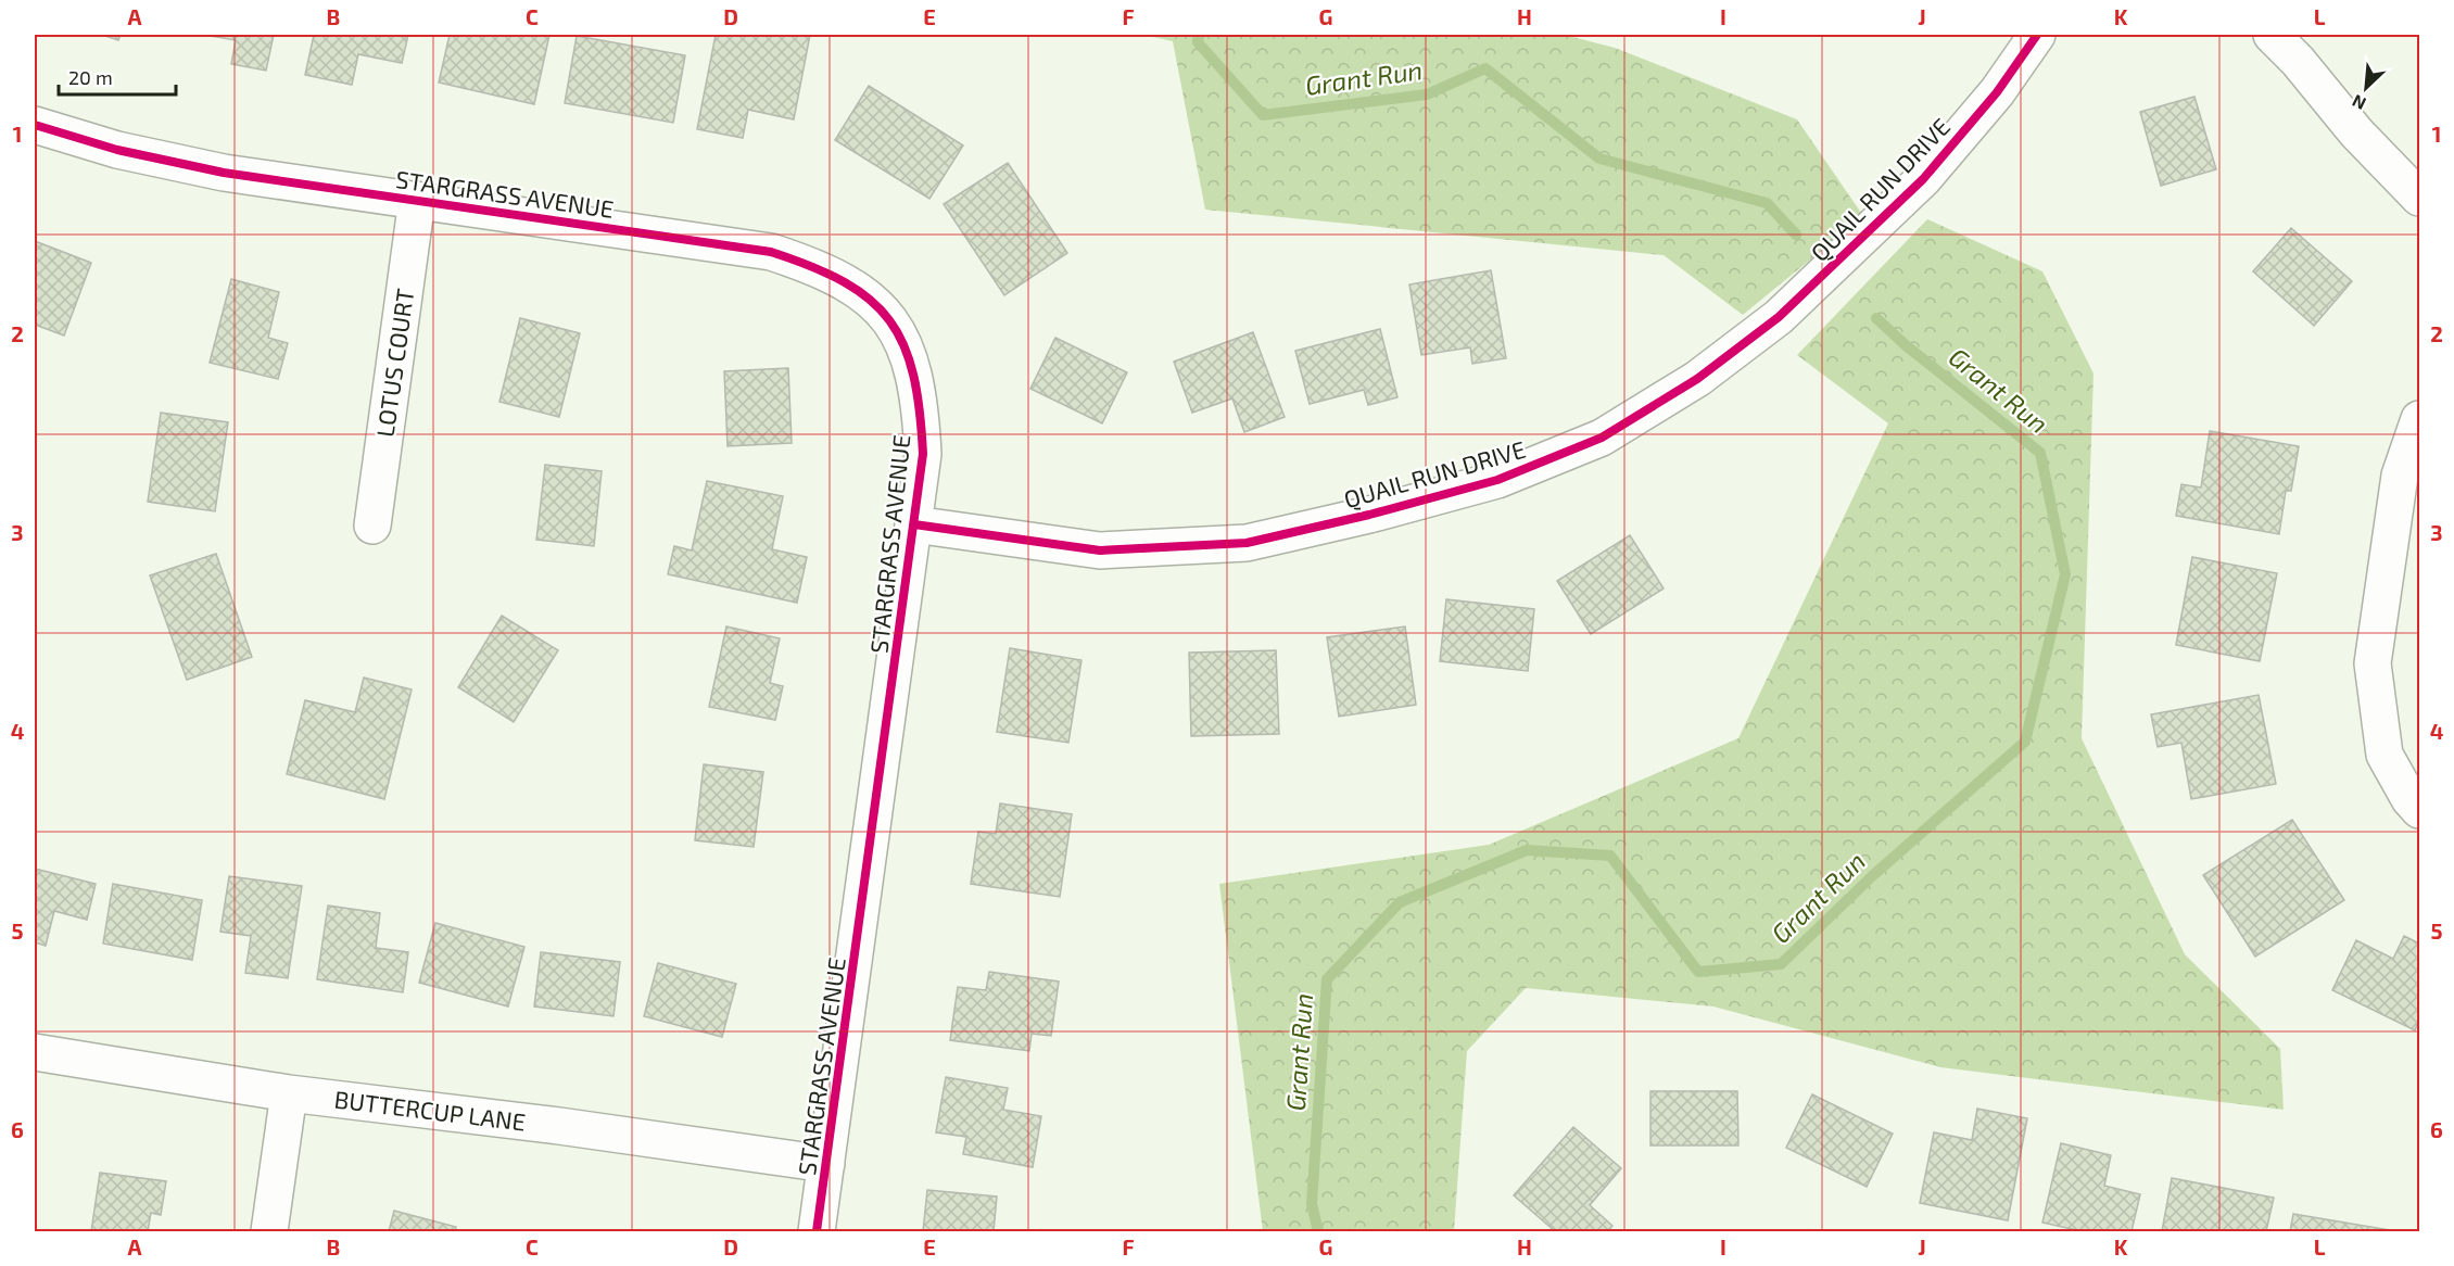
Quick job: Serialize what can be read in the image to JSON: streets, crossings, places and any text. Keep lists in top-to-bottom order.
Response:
{
  "streets": {
    "street": [
      "QUAIL RUN DRIVE",
      "STARGRASS AVENUE",
      "LOTUS COURT",
      "BUTTERCUP LANE"
    ]
  },
  "crossings": [
    ["QUAIL RUN DRIVE", "STARGRASS AVENUE"],
    ["STARGRASS AVENUE", "LOTUS COURT"],
    ["STARGRASS AVENUE", "BUTTERCUP LANE"]
  ],
  "water": ["Grant Run"],
  "scale_bar": "20 m",
  "north": "bottom left",
  "grid": {
    "columns": [
      "A",
      "B",
      "C",
      "D",
      "E",
      "F",
      "G",
      "H",
      "I",
      "J",
      "K",
      "L"
    ],
    "rows": [
      "1",
      "2",
      "3",
      "4",
      "5",
      "6"
    ]
  }
}
